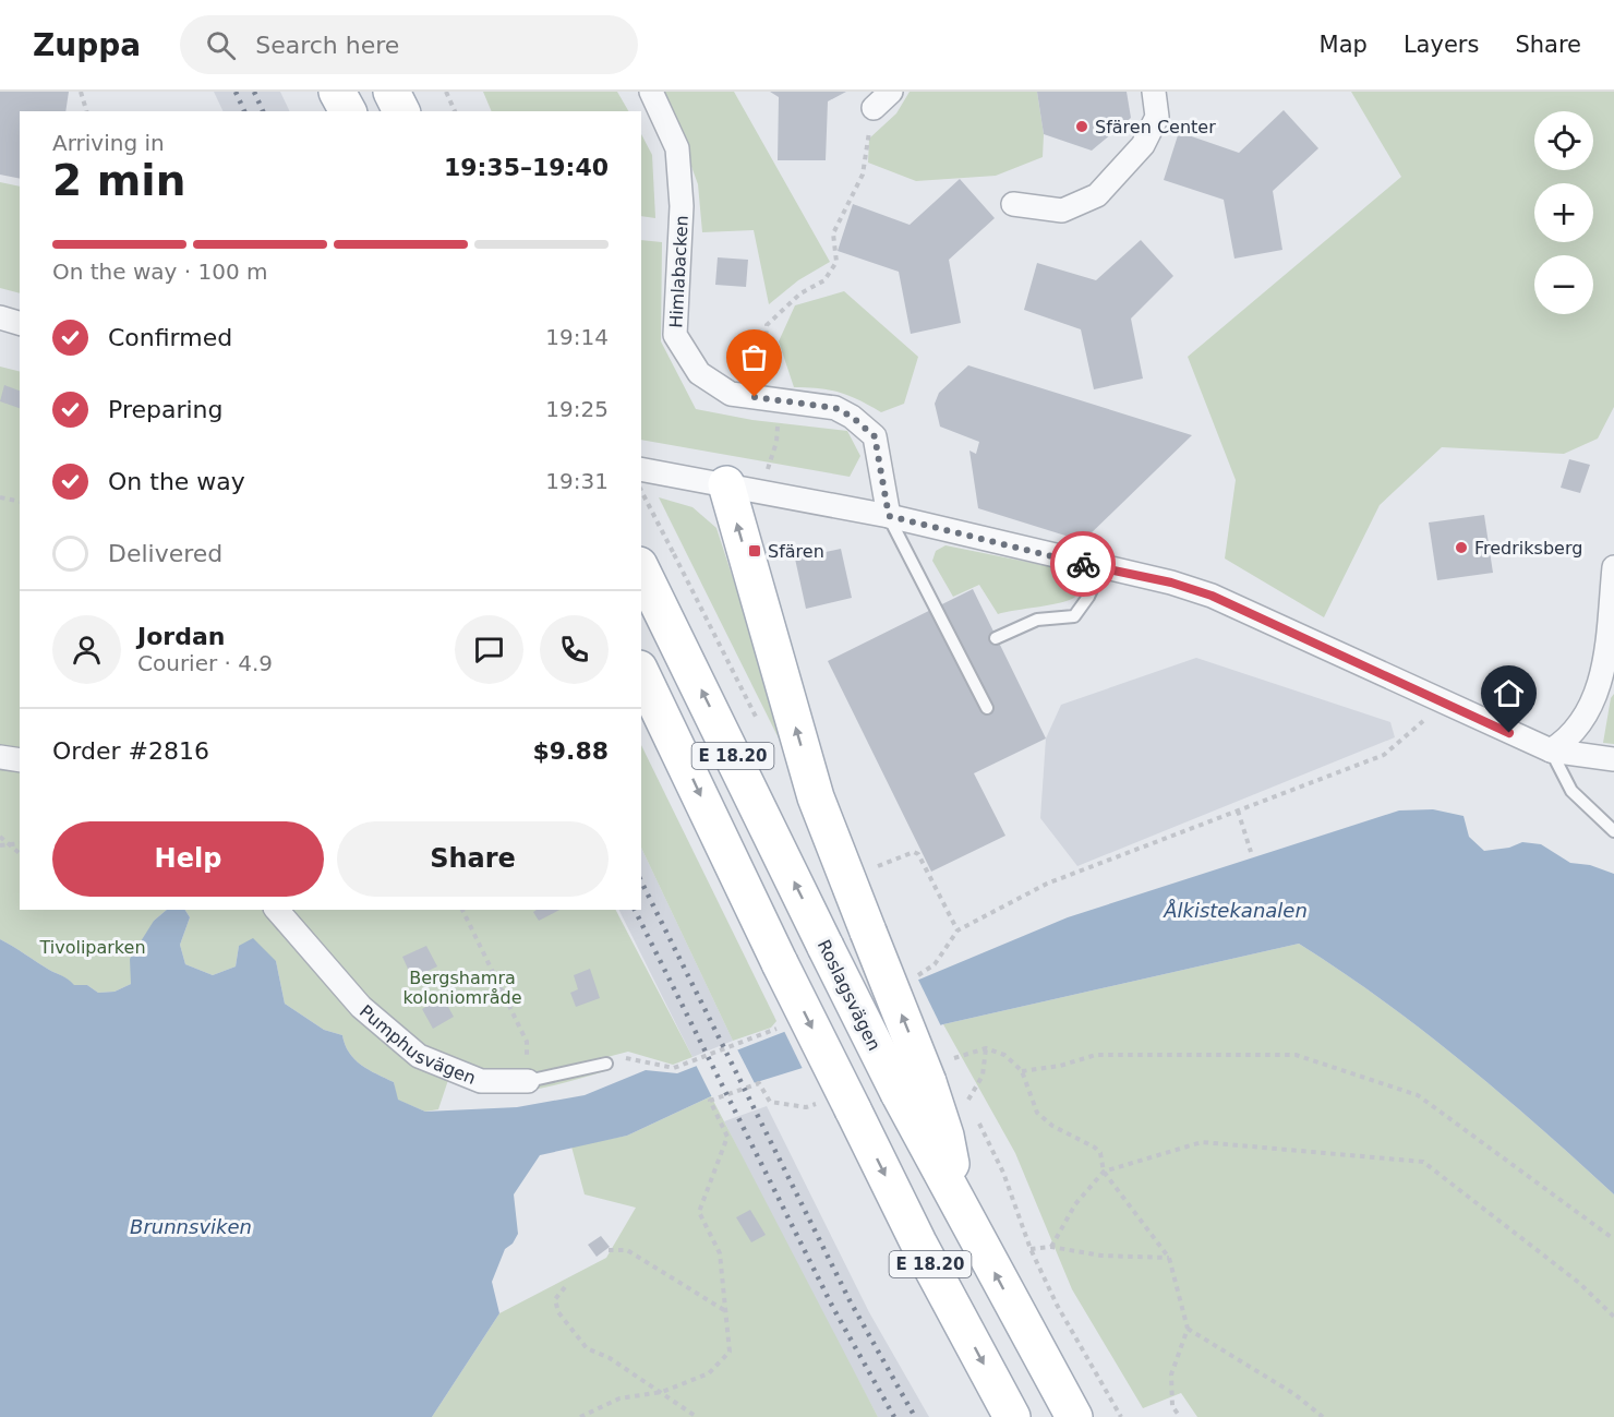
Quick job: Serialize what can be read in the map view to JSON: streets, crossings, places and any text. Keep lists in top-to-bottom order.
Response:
{
  "streets": {
    "main road": ["E 18.20", "Roslagsvägen"],
    "street": ["Himlabacken", "Pumphusvägen"]
  },
  "water": ["Ålkistekanalen", "Brunnsviken"],
  "parks": ["Tivoliparken", "Bergshamra koloniområde"],
  "places": {
    "other": ["Sfären Center", "Fredriksberg"],
    "transit": ["Sfären"]
  },
  "page": {
    "header": "Zuppa",
    "search": "Search here",
    "nav": ["Map", "Layers", "Share"],
    "map_buttons": ["+", "−"],
    "heading": ["2 min", "Arriving in", "19:35–19:40"],
    "panel": [
      "Jordan",
      "Courier · 4.9",
      "Order #2816",
      "$9.88"
    ],
    "bar": "On the way · 100 m",
    "list": [
      ["Confirmed", "19:14"],
      ["Preparing", "19:25"],
      ["On the way", "19:31"],
      "Delivered"
    ],
    "buttons": ["Help", "Share"]
  }
}
